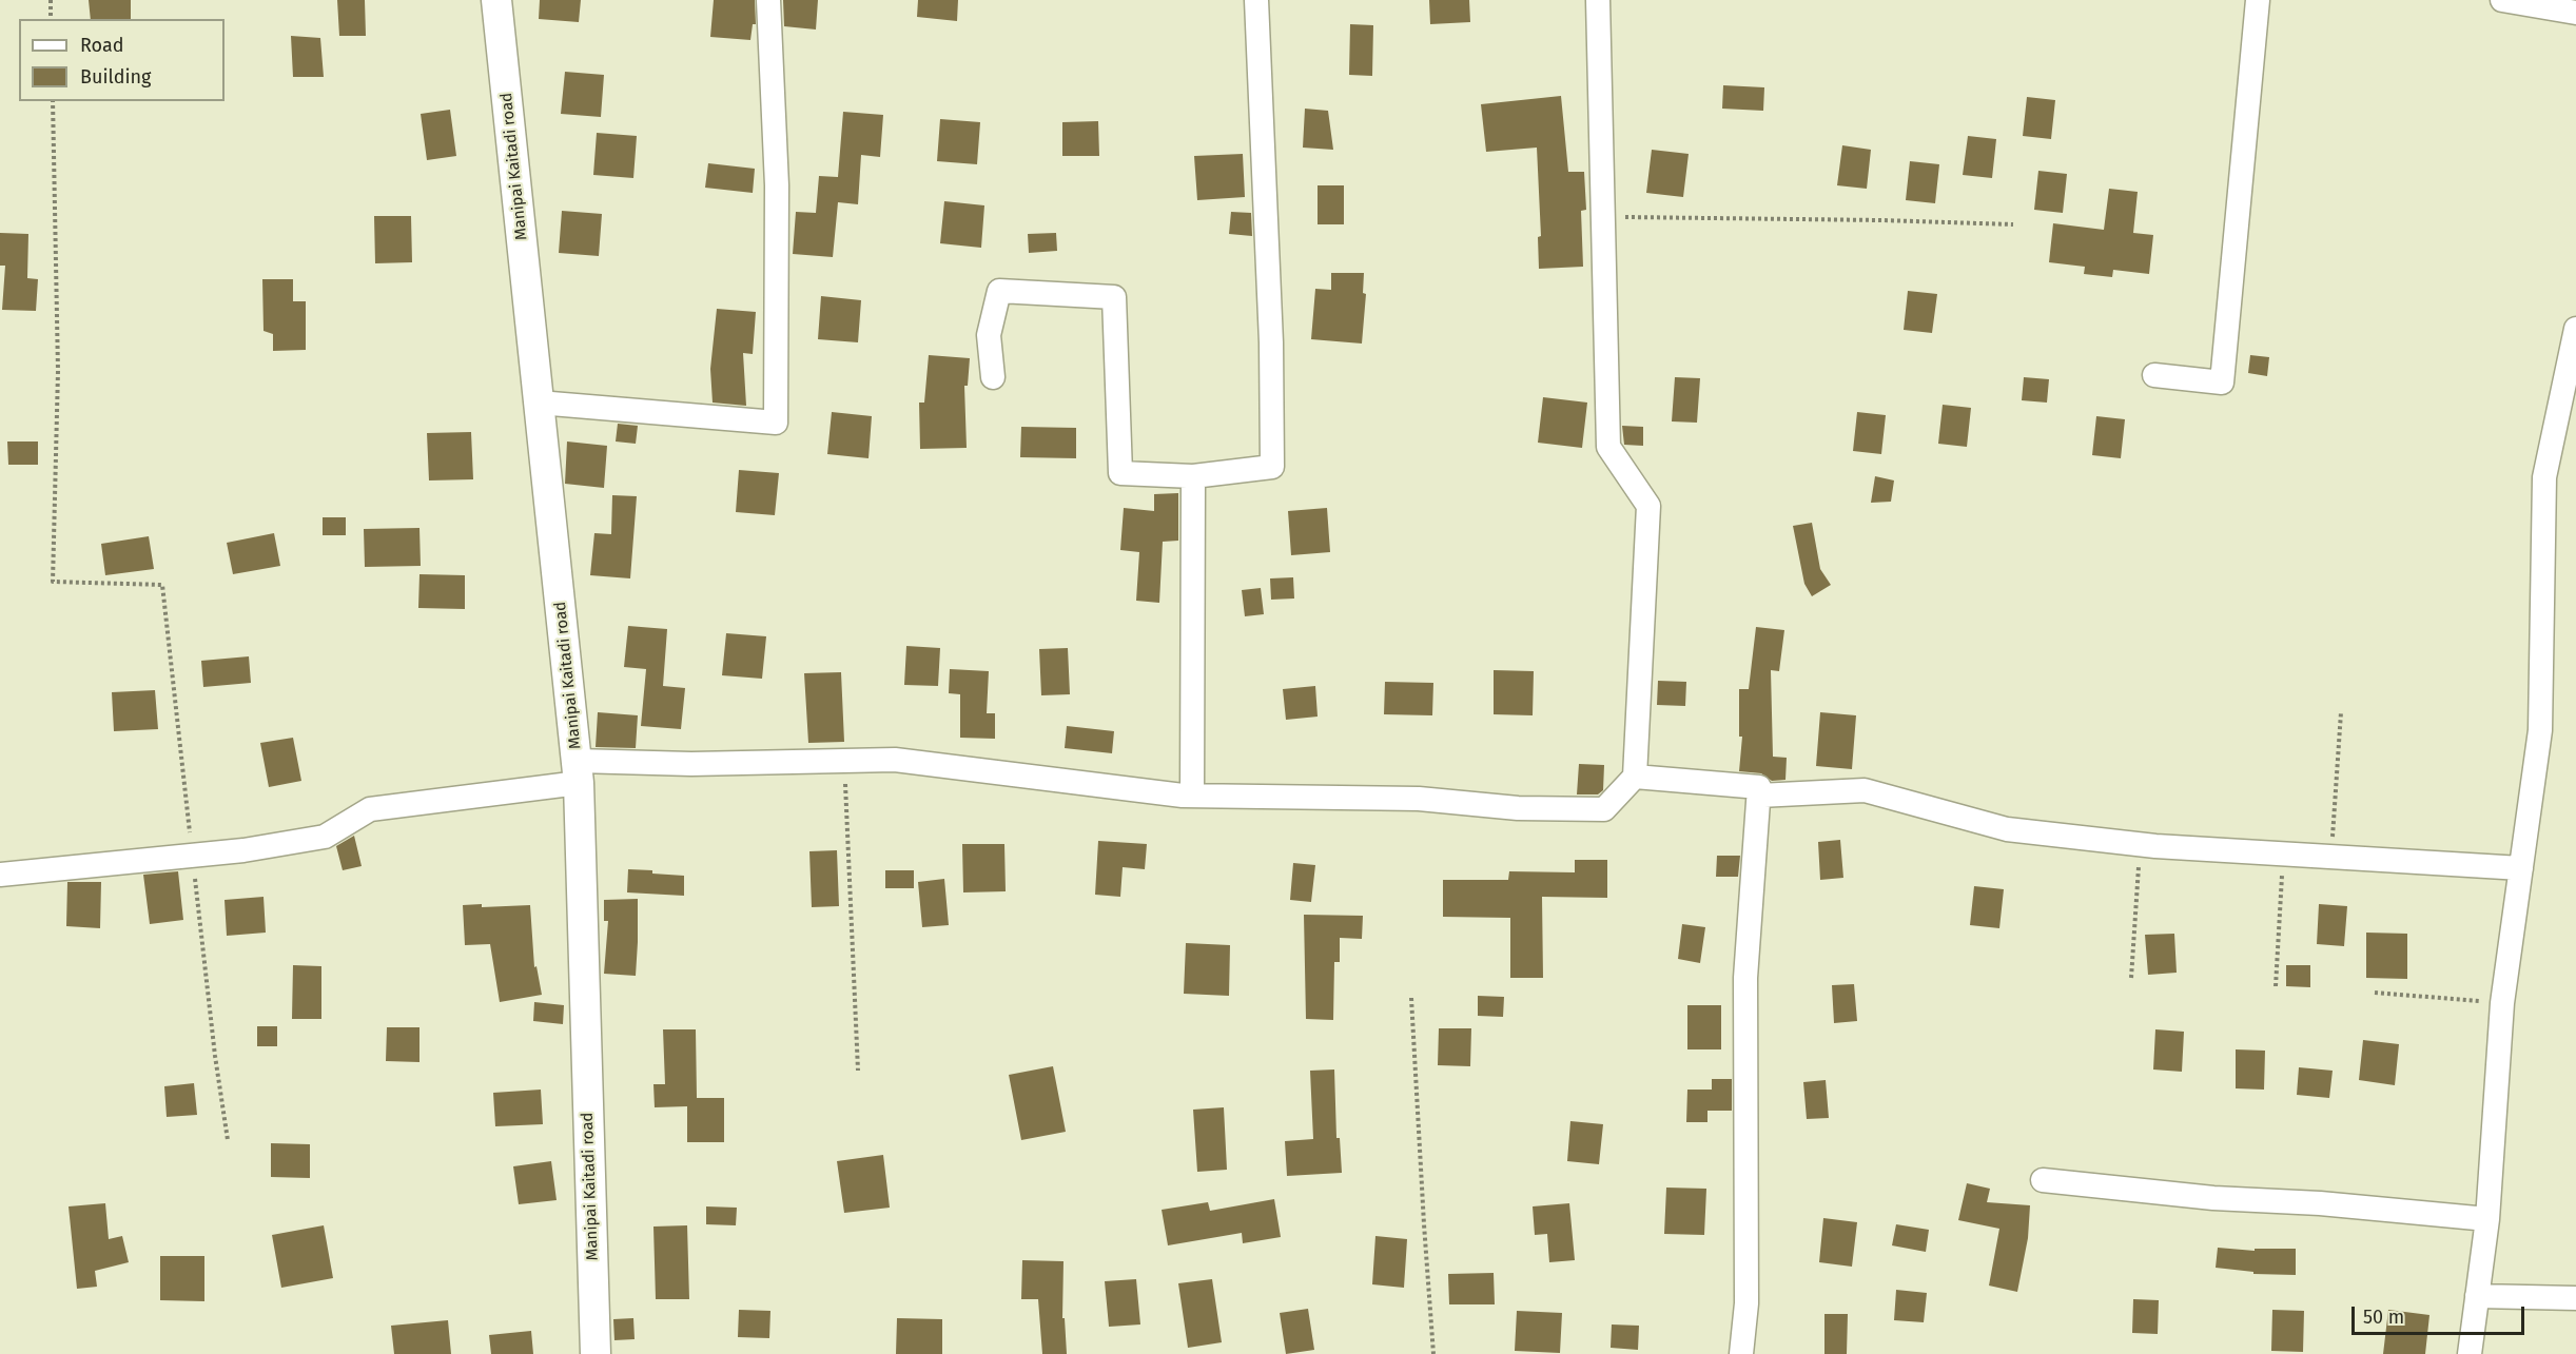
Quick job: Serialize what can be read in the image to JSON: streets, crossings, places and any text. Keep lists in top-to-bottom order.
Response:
{
  "streets": {
    "main road": ["Manipai Kaitadi road"]
  },
  "legend": ["Road", "Building"],
  "scale_bar": "50 m"
}
